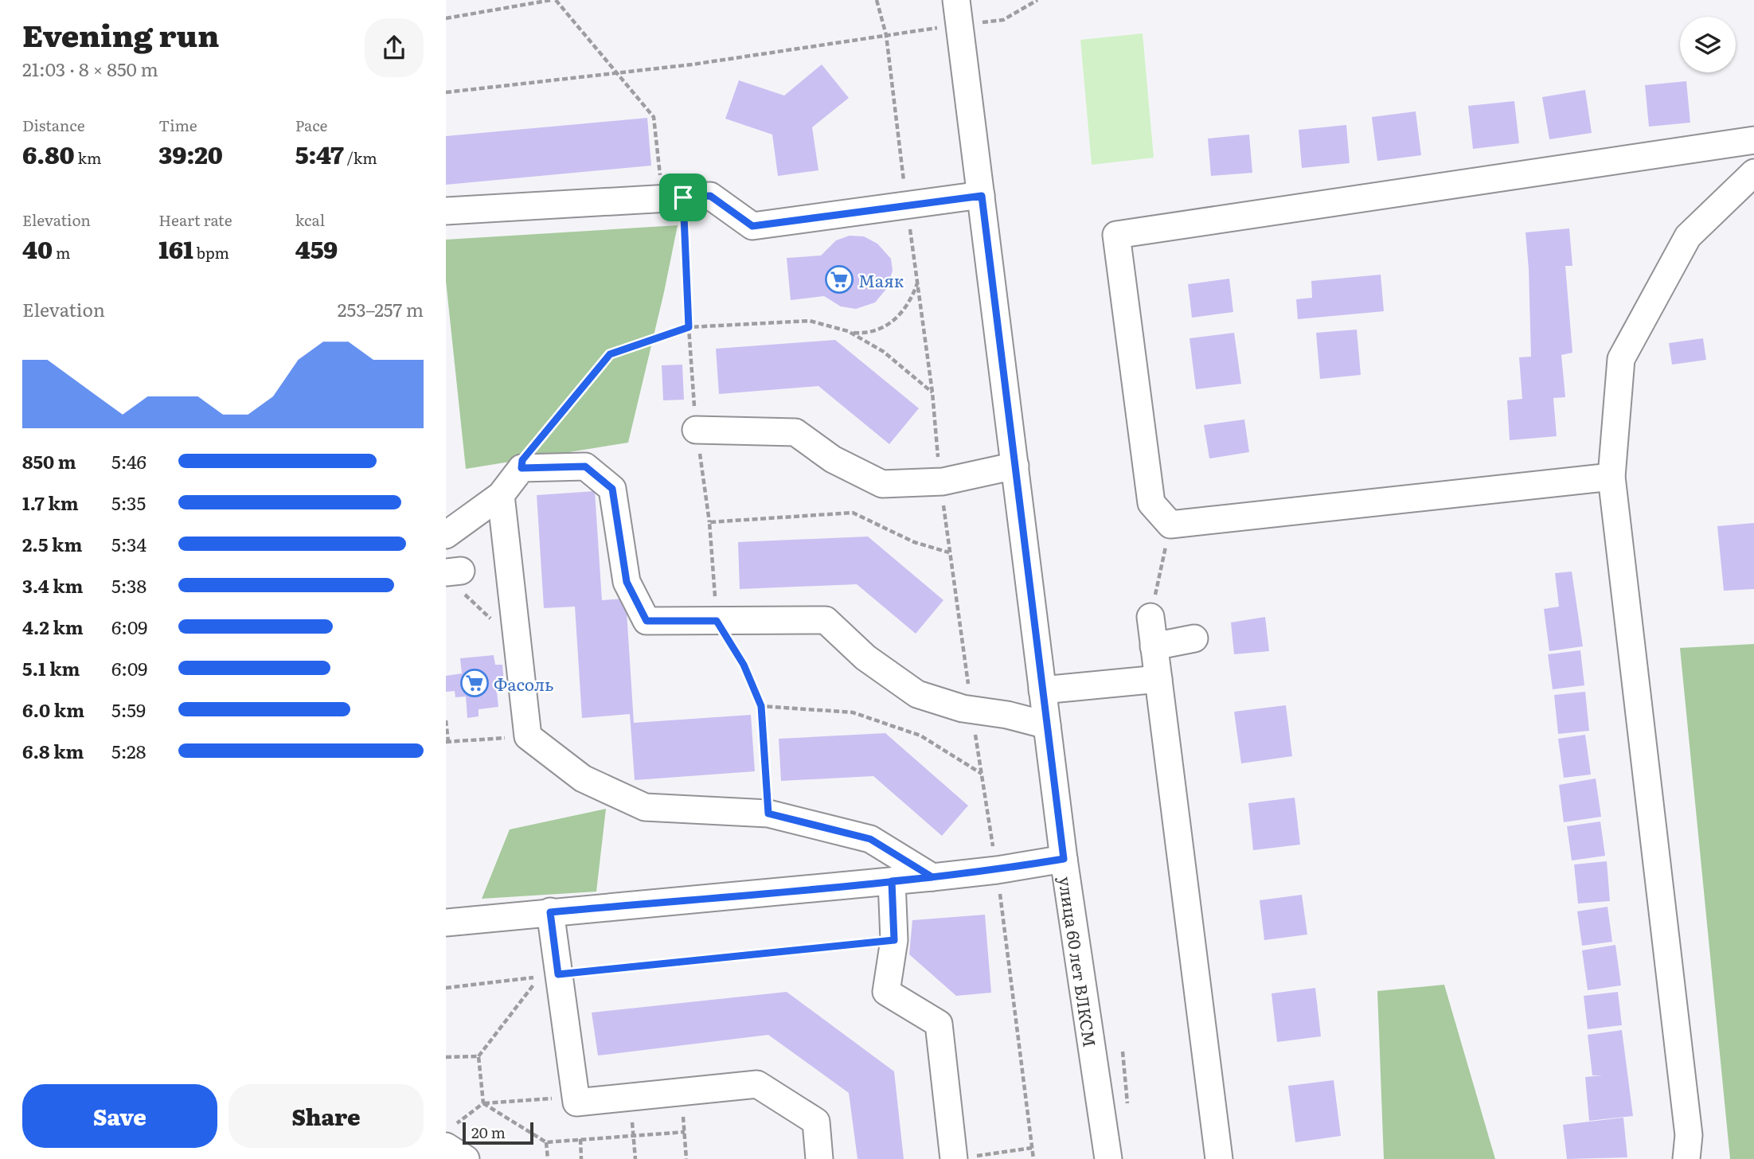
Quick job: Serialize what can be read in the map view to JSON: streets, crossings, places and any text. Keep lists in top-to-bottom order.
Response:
{
  "streets": {
    "street": ["улица 60 лет ВЛКСМ"]
  },
  "places": {
    "supermarket": ["Маяк", "Фасоль"]
  },
  "scale_bar": "20 m",
  "page": {
    "heading": ["Evening run", "21:03 · 8 × 850 m"],
    "stats": [
      ["Distance", "6.80 km"],
      ["Time", "39:20"],
      ["Pace", "5:47 /km"],
      ["Elevation", "40 m"],
      ["Heart rate", "161 bpm"],
      ["kcal", "459"]
    ],
    "chart": ["Elevation", "253–257 m"],
    "list": [
      {
        "name": "850 m",
        "note": "5:46"
      },
      {
        "name": "1.7 km",
        "note": "5:35"
      },
      {
        "name": "2.5 km",
        "note": "5:34"
      },
      {
        "name": "3.4 km",
        "note": "5:38"
      },
      {
        "name": "4.2 km",
        "note": "6:09"
      },
      {
        "name": "5.1 km",
        "note": "6:09"
      },
      {
        "name": "6.0 km",
        "note": "5:59"
      },
      {
        "name": "6.8 km",
        "note": "5:28"
      }
    ],
    "buttons": ["Save", "Share"],
    "scale": "20 m"
  }
}
